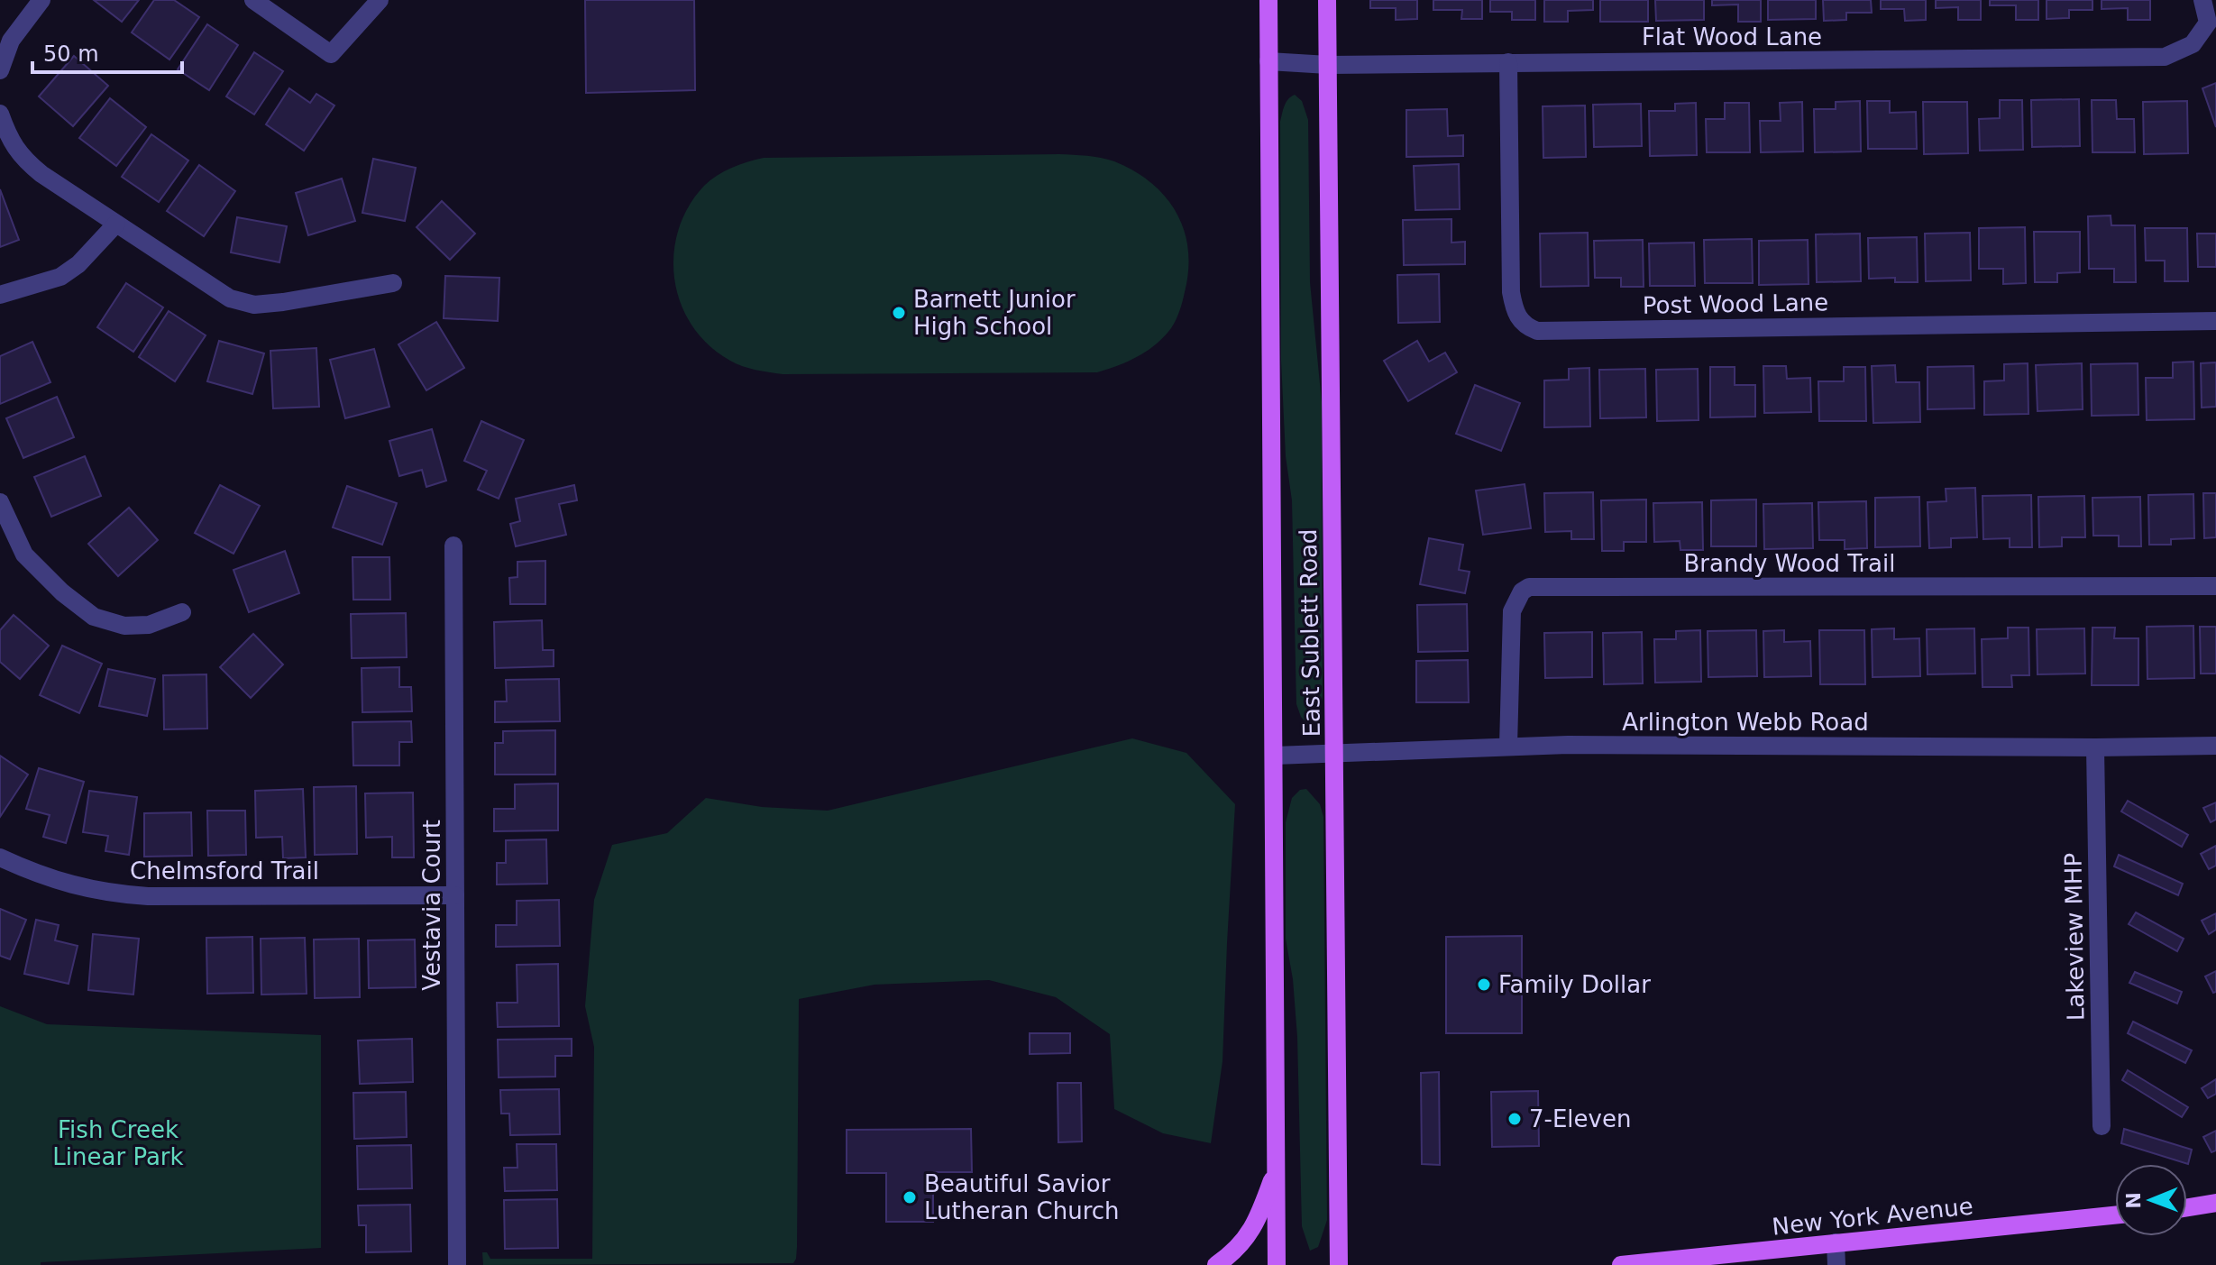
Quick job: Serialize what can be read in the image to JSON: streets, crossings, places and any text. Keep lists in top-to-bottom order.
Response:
{
  "streets": {
    "main road": ["East Sublett Road", "New York Avenue"],
    "street": [
      "Flat Wood Lane",
      "Post Wood Lane",
      "Brandy Wood Trail",
      "Arlington Webb Road",
      "Chelmsford Trail",
      "Vestavia Court",
      "Lakeview MHP"
    ]
  },
  "crossings": [
    ["Flat Wood Lane", "Post Wood Lane"],
    ["Flat Wood Lane", "East Sublett Road"],
    ["Brandy Wood Trail", "Arlington Webb Road"],
    ["East Sublett Road", "Arlington Webb Road"],
    ["Arlington Webb Road", "Lakeview MHP"],
    ["Chelmsford Trail", "Vestavia Court"]
  ],
  "parks": ["Fish Creek Linear Park"],
  "places": [
    "Barnett Junior High School",
    "Family Dollar",
    "7-Eleven",
    "Beautiful Savior Lutheran Church"
  ],
  "scale_bar": "50 m",
  "north": "left"
}
